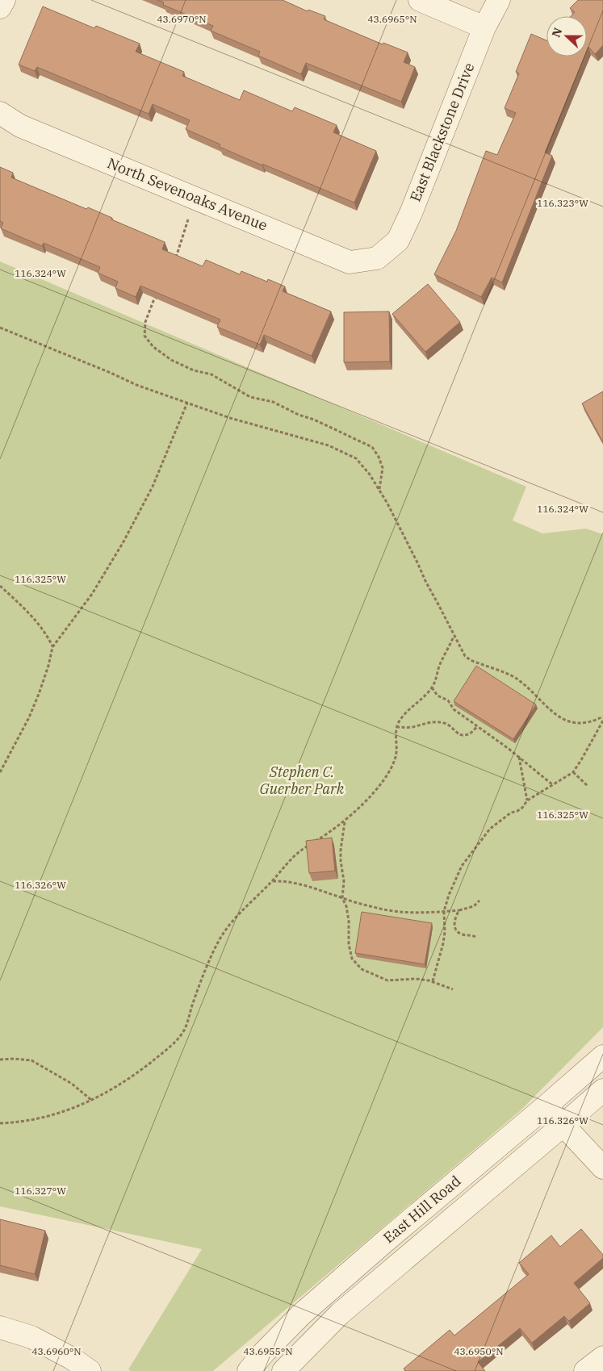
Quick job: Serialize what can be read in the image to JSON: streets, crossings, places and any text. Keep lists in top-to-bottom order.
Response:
{
  "streets": {
    "street": ["East Blackstone Drive", "North Sevenoaks Avenue", "East Hill Road"]
  },
  "crossings": [
    ["East Blackstone Drive", "North Sevenoaks Avenue"]
  ],
  "parks": ["Stephen C. Guerber Park"],
  "north": "left",
  "coordinates": [
    "43.6970°N",
    "43.6965°N",
    "116.323°W",
    "116.324°W",
    "116.325°W",
    "116.326°W",
    "116.327°W",
    "43.6960°N",
    "43.6955°N",
    "43.6950°N"
  ]
}
